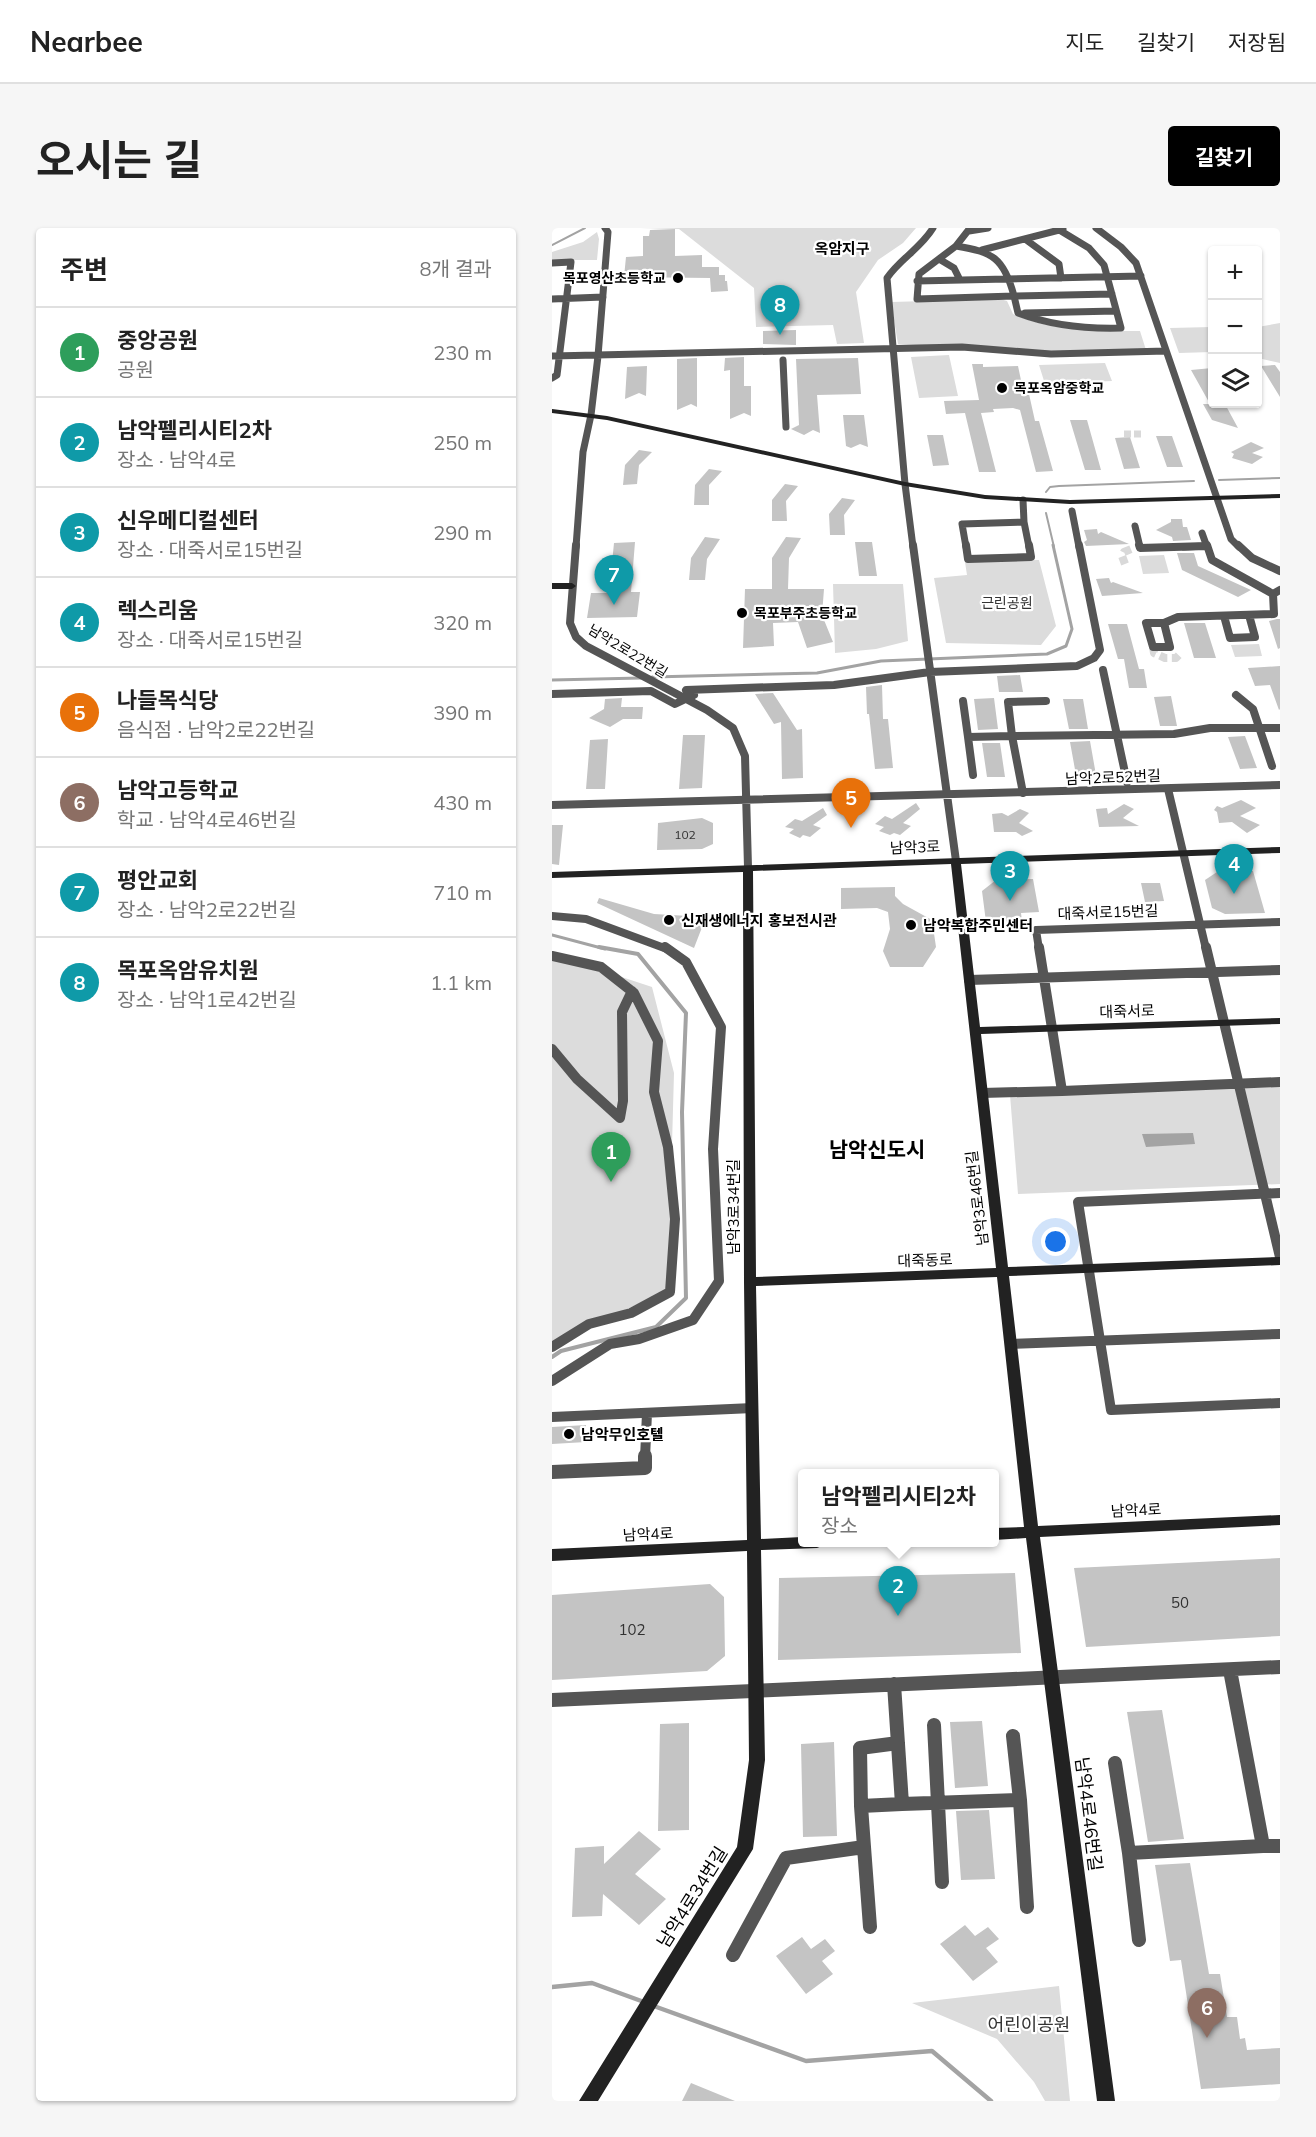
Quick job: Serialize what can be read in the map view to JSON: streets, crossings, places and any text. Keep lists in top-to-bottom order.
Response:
{
  "streets": {
    "street": [
      "남악2로22번길",
      "남악2로52번길",
      "남악3로",
      "대죽서로15번길",
      "대죽서로",
      "남악3로46번길",
      "남악3로34번길",
      "대죽동로",
      "남악4로",
      "남악4로46번길",
      "남악4로34번길"
    ]
  },
  "crossings": [
    ["남악2로22번길", "남악3로"],
    ["남악2로22번길", "남악3로34번길"],
    ["남악3로", "남악3로46번길"],
    ["남악3로", "남악3로34번길"],
    ["대죽서로15번길", "대죽서로"],
    ["대죽서로", "남악3로46번길"],
    ["남악3로46번길", "대죽동로"],
    ["남악3로46번길", "남악4로"],
    ["남악3로46번길", "남악4로46번길"],
    ["남악3로34번길", "대죽동로"],
    ["남악3로34번길", "남악4로"],
    ["남악3로34번길", "남악4로34번길"],
    ["남악4로", "남악4로46번길"],
    ["남악4로", "남악4로34번길"]
  ],
  "districts": ["옥암지구", "남악신도시"],
  "parks": ["근린공원", "어린이공원"],
  "places": [
    "목포영산초등학교",
    "목포옥암중학교",
    "목포부주초등학교",
    "신재생에너지 홍보전시관",
    "남악복합주민센터",
    "남악무인호텔"
  ],
  "house_numbers": ["102", "50", "102"],
  "page": {
    "header": "Nearbee",
    "nav": ["지도", "길찾기", "저장됨"],
    "title": "오시는 길",
    "buttons": "길찾기",
    "heading": ["주변", "8개 결과"],
    "map_buttons": ["+", "−"],
    "pins": [
      "8",
      "7",
      "5",
      "4",
      "3",
      "1",
      "2",
      "6"
    ],
    "list": [
      {
        "mark": "1",
        "name": "중앙공원",
        "note": "공원",
        "value": "230 m"
      },
      {
        "mark": "2",
        "name": "남악펠리시티2차",
        "note": "장소 · 남악4로",
        "value": "250 m"
      },
      {
        "mark": "3",
        "name": "신우메디컬센터",
        "note": "장소 · 대죽서로15번길",
        "value": "290 m"
      },
      {
        "mark": "4",
        "name": "렉스리움",
        "note": "장소 · 대죽서로15번길",
        "value": "320 m"
      },
      {
        "mark": "5",
        "name": "나들목식당",
        "note": "음식점 · 남악2로22번길",
        "value": "390 m"
      },
      {
        "mark": "6",
        "name": "남악고등학교",
        "note": "학교 · 남악4로46번길",
        "value": "430 m"
      },
      {
        "mark": "7",
        "name": "평안교회",
        "note": "장소 · 남악2로22번길",
        "value": "710 m"
      },
      {
        "mark": "8",
        "name": "목포옥암유치원",
        "note": "장소 · 남악1로42번길",
        "value": "1.1 km"
      }
    ],
    "popup": ["남악펠리시티2차", "장소"]
  }
}
